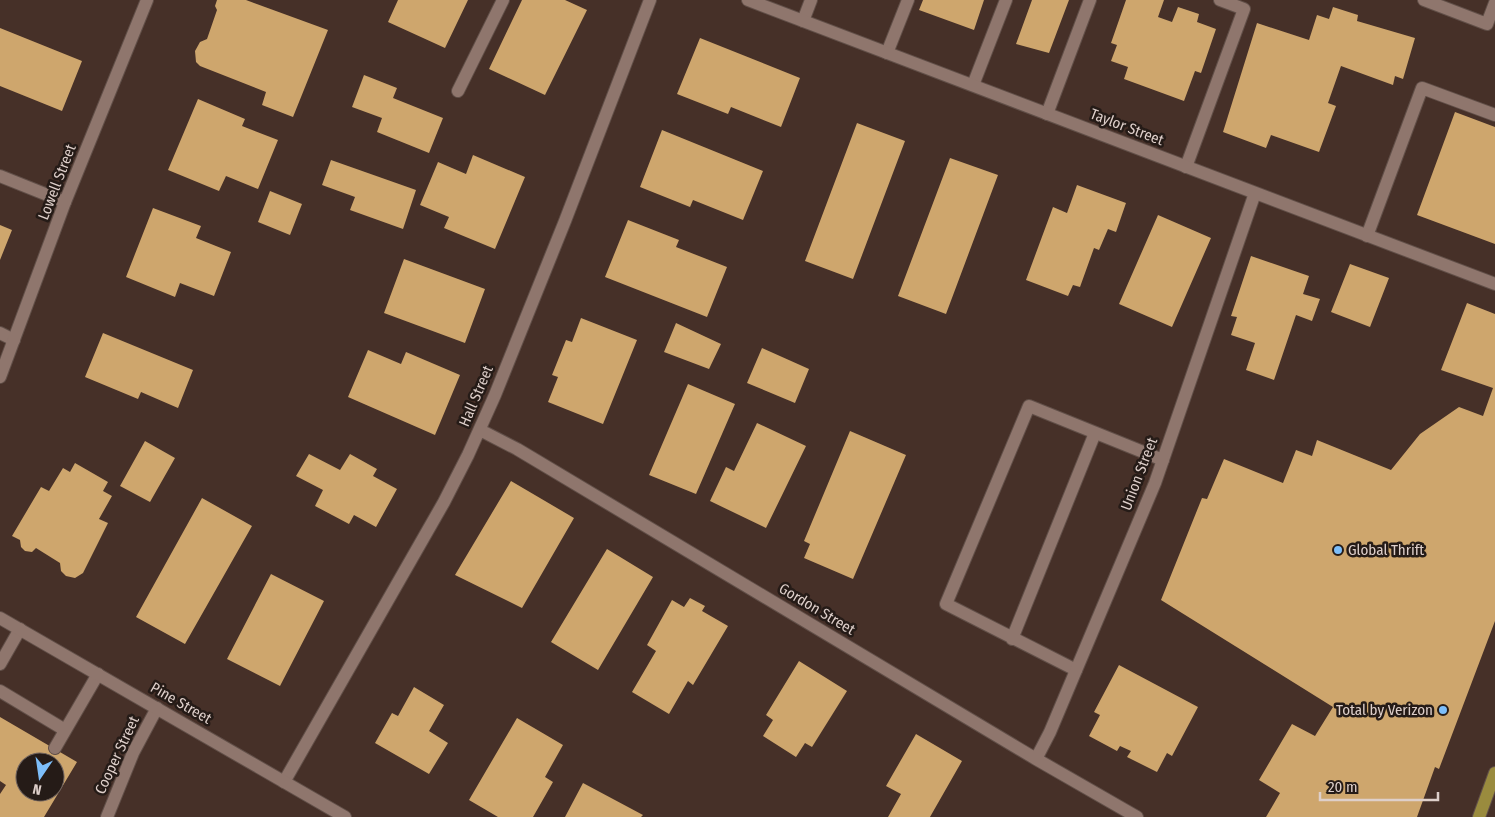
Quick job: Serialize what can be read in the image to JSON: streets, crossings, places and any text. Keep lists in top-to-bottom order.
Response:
{
  "streets": {
    "street": [
      "Taylor Street",
      "Lowell Street",
      "Hall Street",
      "Union Street",
      "Gordon Street",
      "Pine Street",
      "Cooper Street"
    ]
  },
  "crossings": [
    ["Taylor Street", "Union Street"],
    ["Hall Street", "Gordon Street"],
    ["Hall Street", "Pine Street"],
    ["Union Street", "Gordon Street"],
    ["Pine Street", "Cooper Street"]
  ],
  "places": ["Global Thrift", "Total by Verizon"],
  "scale_bar": "20 m",
  "north": "bottom"
}
